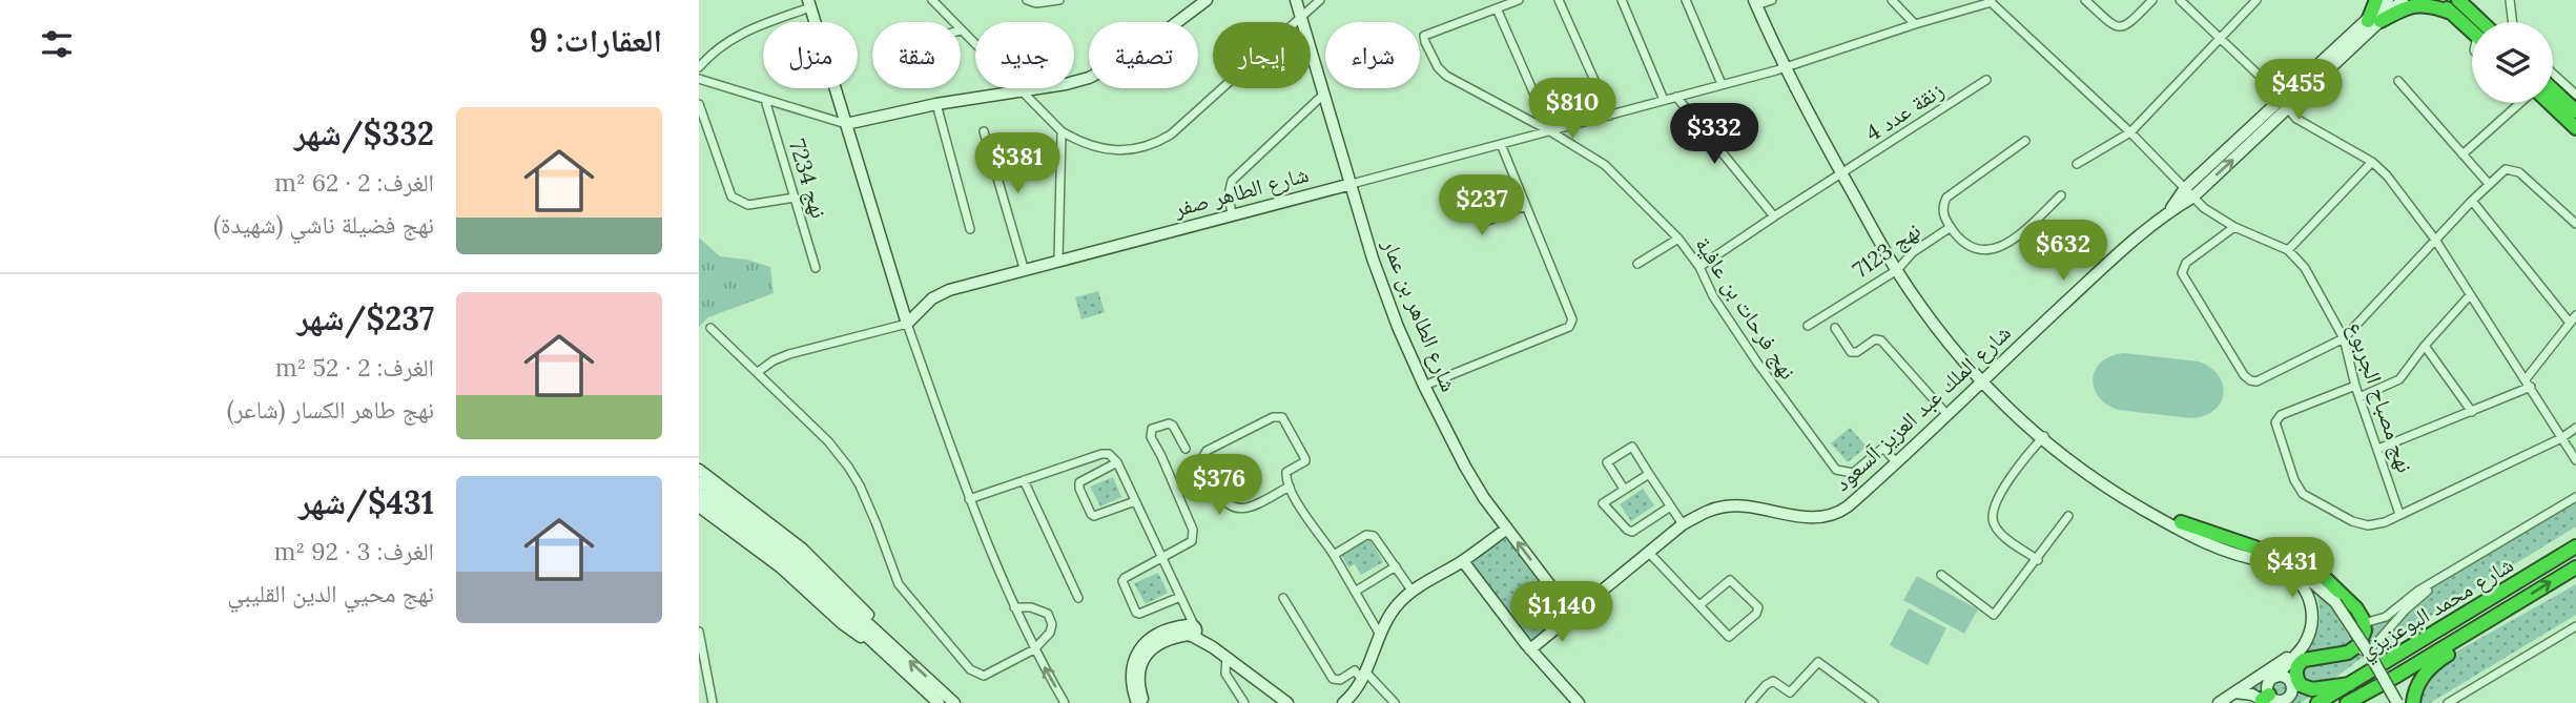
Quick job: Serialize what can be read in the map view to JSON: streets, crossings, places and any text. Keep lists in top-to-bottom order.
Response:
{
  "streets": {
    "highway": ["شارع محمد البوعزيزي"],
    "street": [
      "زنقة عدد 4",
      "نهج 7234",
      "شارع الطاهر صفر",
      "نهج 7123",
      "نهج فرحات بن عافية",
      "شارع الطاهر بن عمار",
      "نهج مصباح الجربوع",
      "شارع الملك عبد العزيز آلسعود"
    ]
  },
  "crossings": [
    ["زنقة عدد 4", "نهج فرحات بن عافية"],
    ["شارع الطاهر صفر", "نهج فرحات بن عافية"],
    ["شارع الطاهر صفر", "شارع الطاهر بن عمار"],
    ["شارع الطاهر صفر", "نهج مصباح الجربوع"],
    ["نهج فرحات بن عافية", "شارع الملك عبد العزيز آلسعود"],
    ["شارع الطاهر بن عمار", "شارع الملك عبد العزيز آلسعود"],
    ["نهج مصباح الجربوع", "شارع الملك عبد العزيز آلسعود"]
  ],
  "page": {
    "heading": "العقارات: 9",
    "chip": [
      "شراء",
      "إيجار",
      "تصفية",
      "جديد",
      "شقة",
      "منزل"
    ],
    "price": [
      "$455",
      "$810",
      "$332",
      "$381",
      "$237",
      "$632",
      "$376",
      "$431",
      "$1,140"
    ],
    "list": [
      {
        "name": "$332/شهر",
        "note": "الغرف: 2 · 62 m² · نهج فضيلة ناشي (شهيدة)"
      },
      {
        "name": "$237/شهر",
        "note": "الغرف: 2 · 52 m² · نهج طاهر الكسار (شاعر)"
      },
      {
        "name": "$431/شهر",
        "note": "الغرف: 3 · 92 m² · نهج محيي الدين القليبي"
      }
    ]
  }
}
